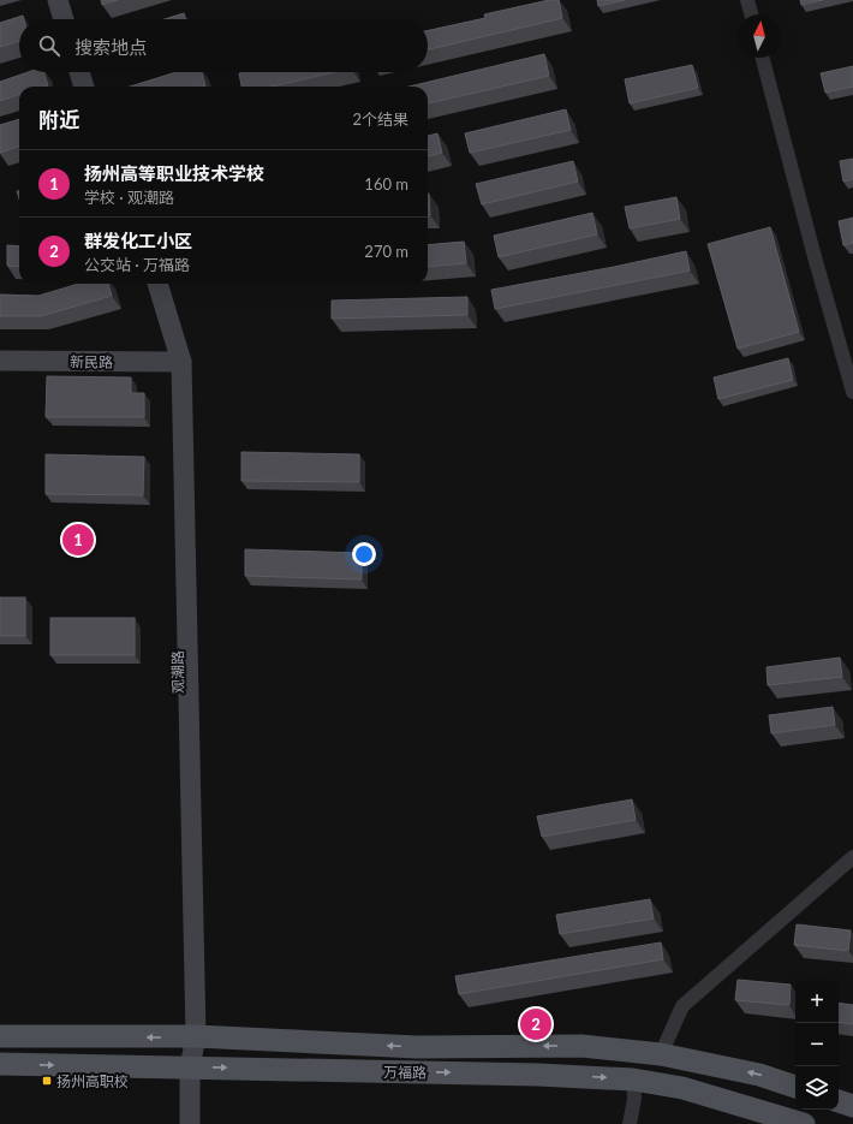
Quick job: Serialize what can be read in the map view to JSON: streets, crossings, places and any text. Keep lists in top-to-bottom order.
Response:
{
  "streets": {
    "main road": ["万福路"],
    "street": ["新民路", "观潮路"]
  },
  "crossings": [
    ["新民路", "观潮路"],
    ["观潮路", "万福路"]
  ],
  "places": {
    "transit": ["扬州高职校"]
  },
  "north": "top",
  "page": {
    "search": "搜索地点",
    "heading": ["附近", "2个结果"],
    "list": [
      {
        "mark": "1",
        "name": "扬州高等职业技术学校",
        "note": "学校 · 观潮路",
        "value": "160 m"
      },
      {
        "mark": "2",
        "name": "群发化工小区",
        "note": "公交站 · 万福路",
        "value": "270 m"
      }
    ],
    "pins": ["1", "2"],
    "map_buttons": ["+", "−"]
  }
}
